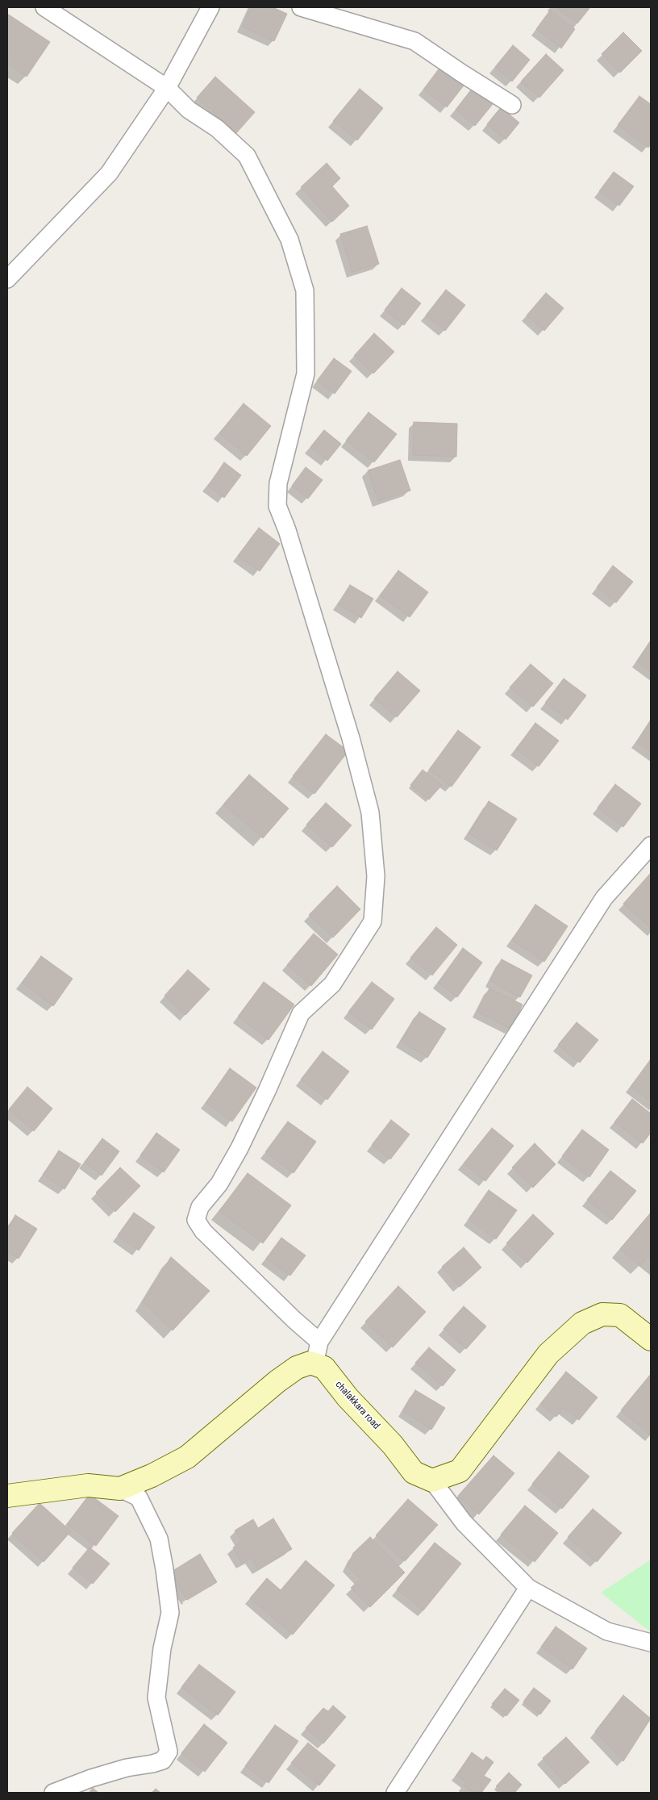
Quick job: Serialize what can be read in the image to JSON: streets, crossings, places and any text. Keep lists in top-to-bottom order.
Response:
{
  "streets": {
    "main road": ["chalakkara road"]
  }
}
